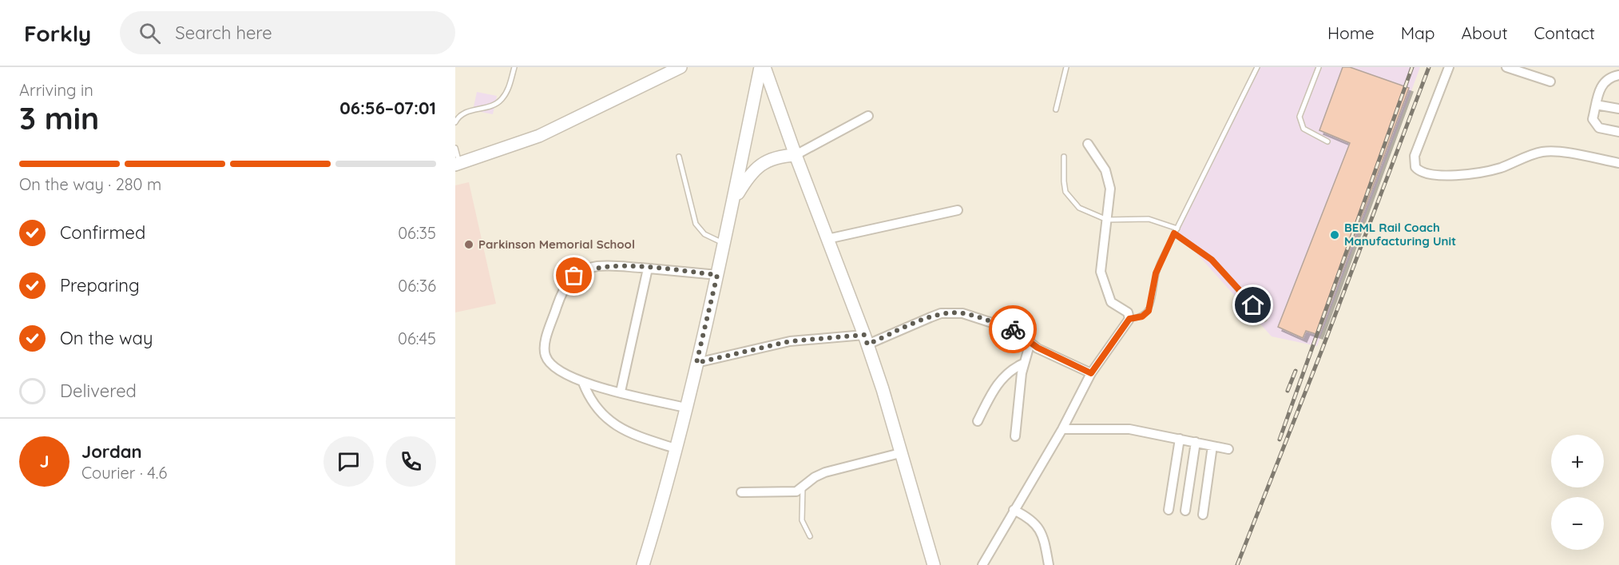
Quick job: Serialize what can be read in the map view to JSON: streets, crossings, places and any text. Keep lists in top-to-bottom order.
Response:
{
  "places": ["BEML Rail Coach Manufacturing Unit", "Parkinson Memorial School"],
  "page": {
    "header": "Forkly",
    "search": "Search here",
    "nav": [
      "Home",
      "Map",
      "About",
      "Contact"
    ],
    "heading": ["3 min", "Arriving in", "06:56–07:01"],
    "panel": ["Jordan", "Courier · 4.6"],
    "bar": "On the way · 280 m",
    "list": [
      ["Confirmed", "06:35"],
      ["Preparing", "06:36"],
      ["On the way", "06:45"],
      "Delivered"
    ],
    "map_buttons": ["+", "−"],
    "round": "J"
  }
}
